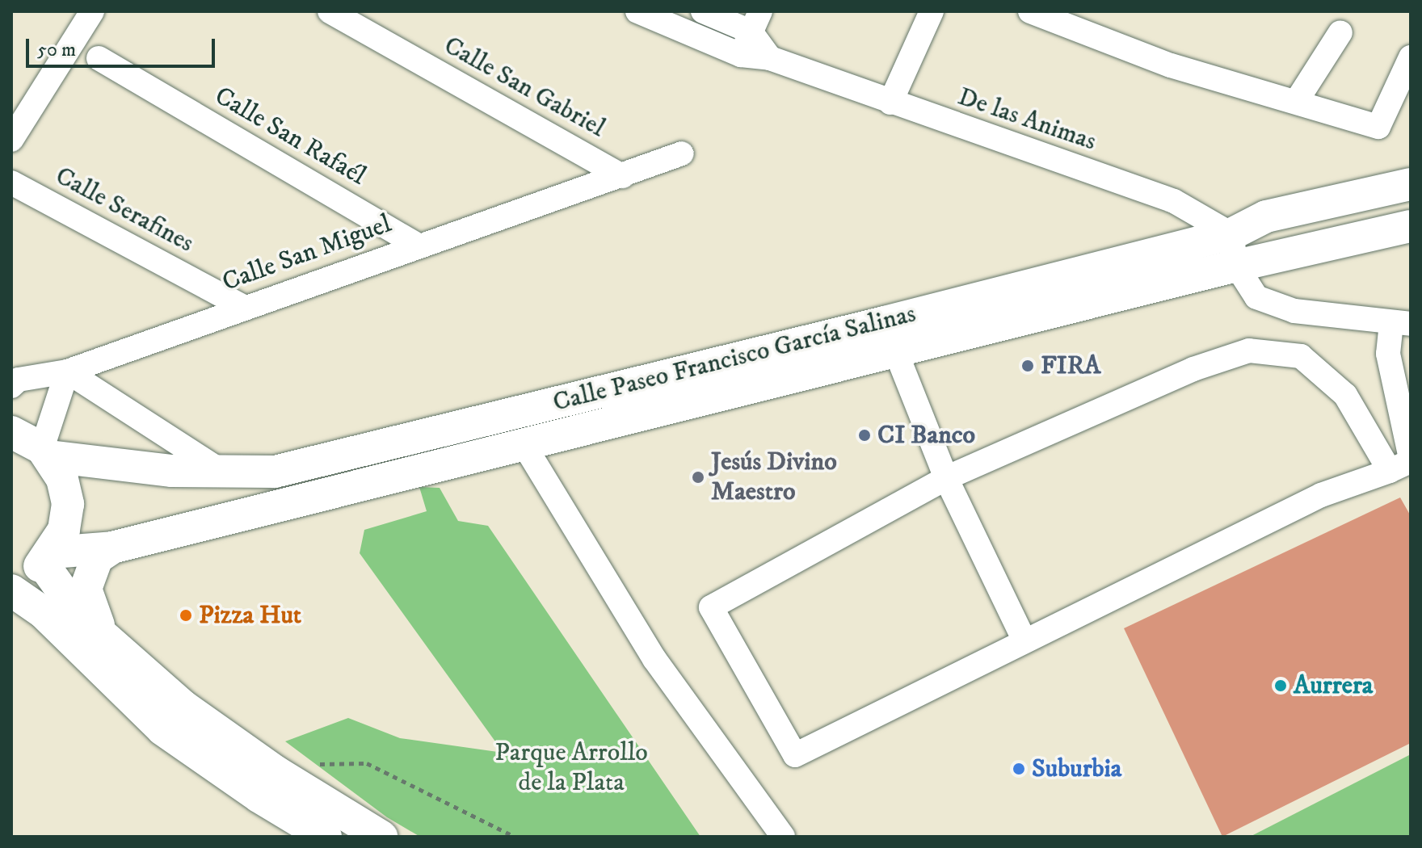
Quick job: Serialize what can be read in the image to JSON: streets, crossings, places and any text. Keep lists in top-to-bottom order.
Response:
{
  "streets": {
    "main road": ["Calle Paseo Francisco García Salinas"],
    "street": [
      "Calle San Gabriel",
      "De las Animas",
      "Calle San Rafaél",
      "Calle Serafines",
      "Calle San Miguel"
    ]
  },
  "crossings": [
    ["Calle San Gabriel", "Calle San Miguel"],
    ["De las Animas", "Calle Paseo Francisco García Salinas"],
    ["Calle San Rafaél", "Calle San Miguel"],
    ["Calle Serafines", "Calle San Miguel"]
  ],
  "parks": ["Parque Arrollo de la Plata"],
  "places": [
    "FIRA",
    "CI Banco",
    "Jesús Divino Maestro",
    "Pizza Hut",
    "Aurrera",
    "Suburbia"
  ],
  "scale_bar": "50 m"
}
